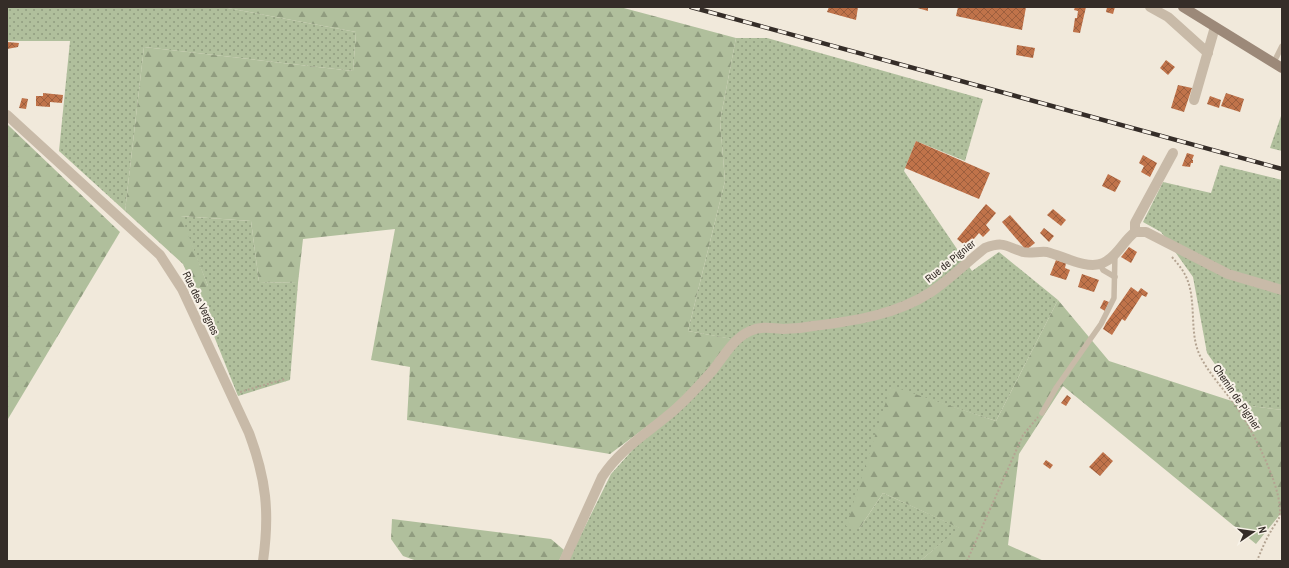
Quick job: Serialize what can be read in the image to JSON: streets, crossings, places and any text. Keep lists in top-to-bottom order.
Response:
{
  "streets": {
    "street": ["Rue de Pignier", "Rue des Vergnes"],
    "path": ["Chemin de Pignier"]
  },
  "north": "right"
}
